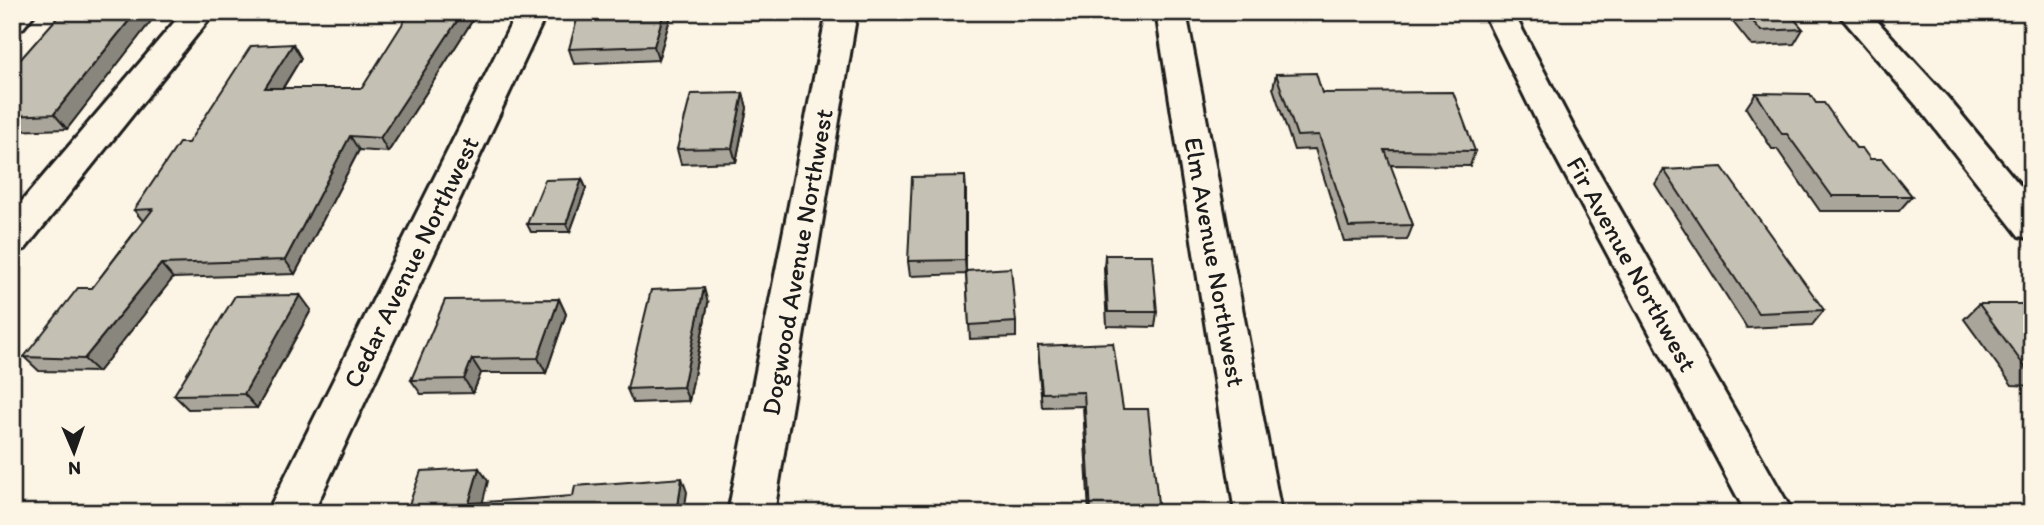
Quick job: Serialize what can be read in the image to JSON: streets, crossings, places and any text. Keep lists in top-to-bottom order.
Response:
{
  "streets": {
    "street": [
      "Cedar Avenue Northwest",
      "Dogwood Avenue Northwest",
      "Elm Avenue Northwest",
      "Fir Avenue Northwest"
    ]
  },
  "north": "bottom"
}
